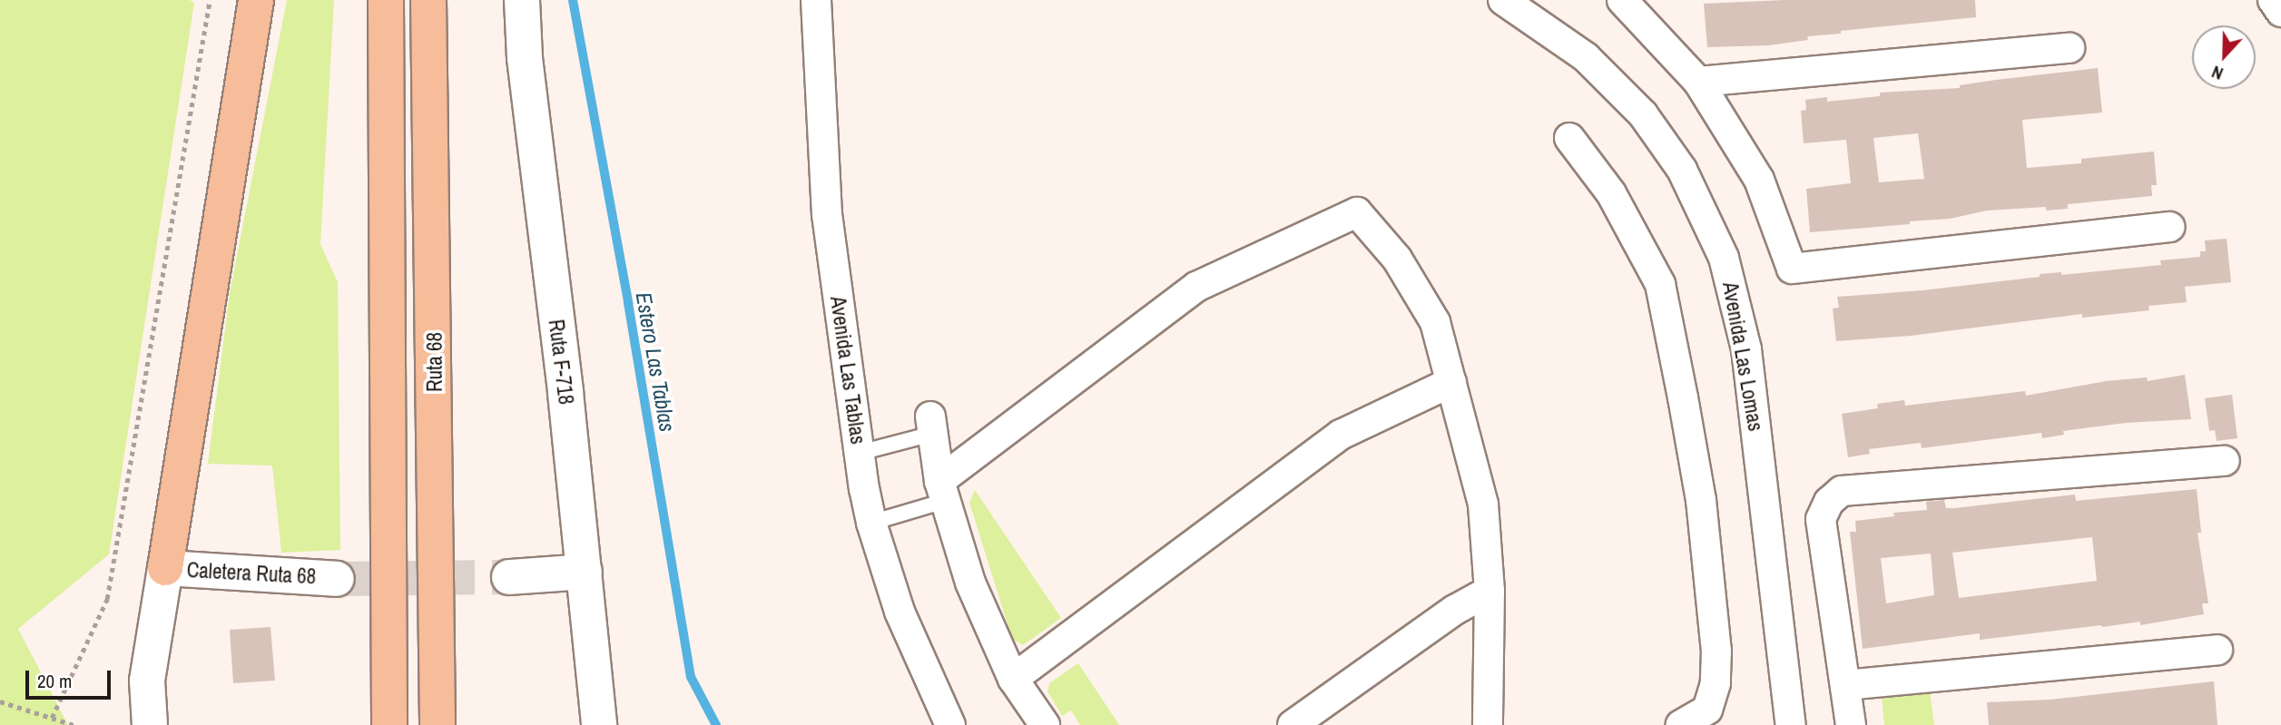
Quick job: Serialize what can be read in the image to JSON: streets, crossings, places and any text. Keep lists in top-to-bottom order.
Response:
{
  "streets": {
    "highway": ["Ruta 68"],
    "street": [
      "Avenida Las Lomas",
      "Ruta F-718",
      "Avenida Las Tablas",
      "Caletera Ruta 68"
    ]
  },
  "water": ["Estero Las Tablas"],
  "scale_bar": "20 m",
  "north": "bottom"
}
